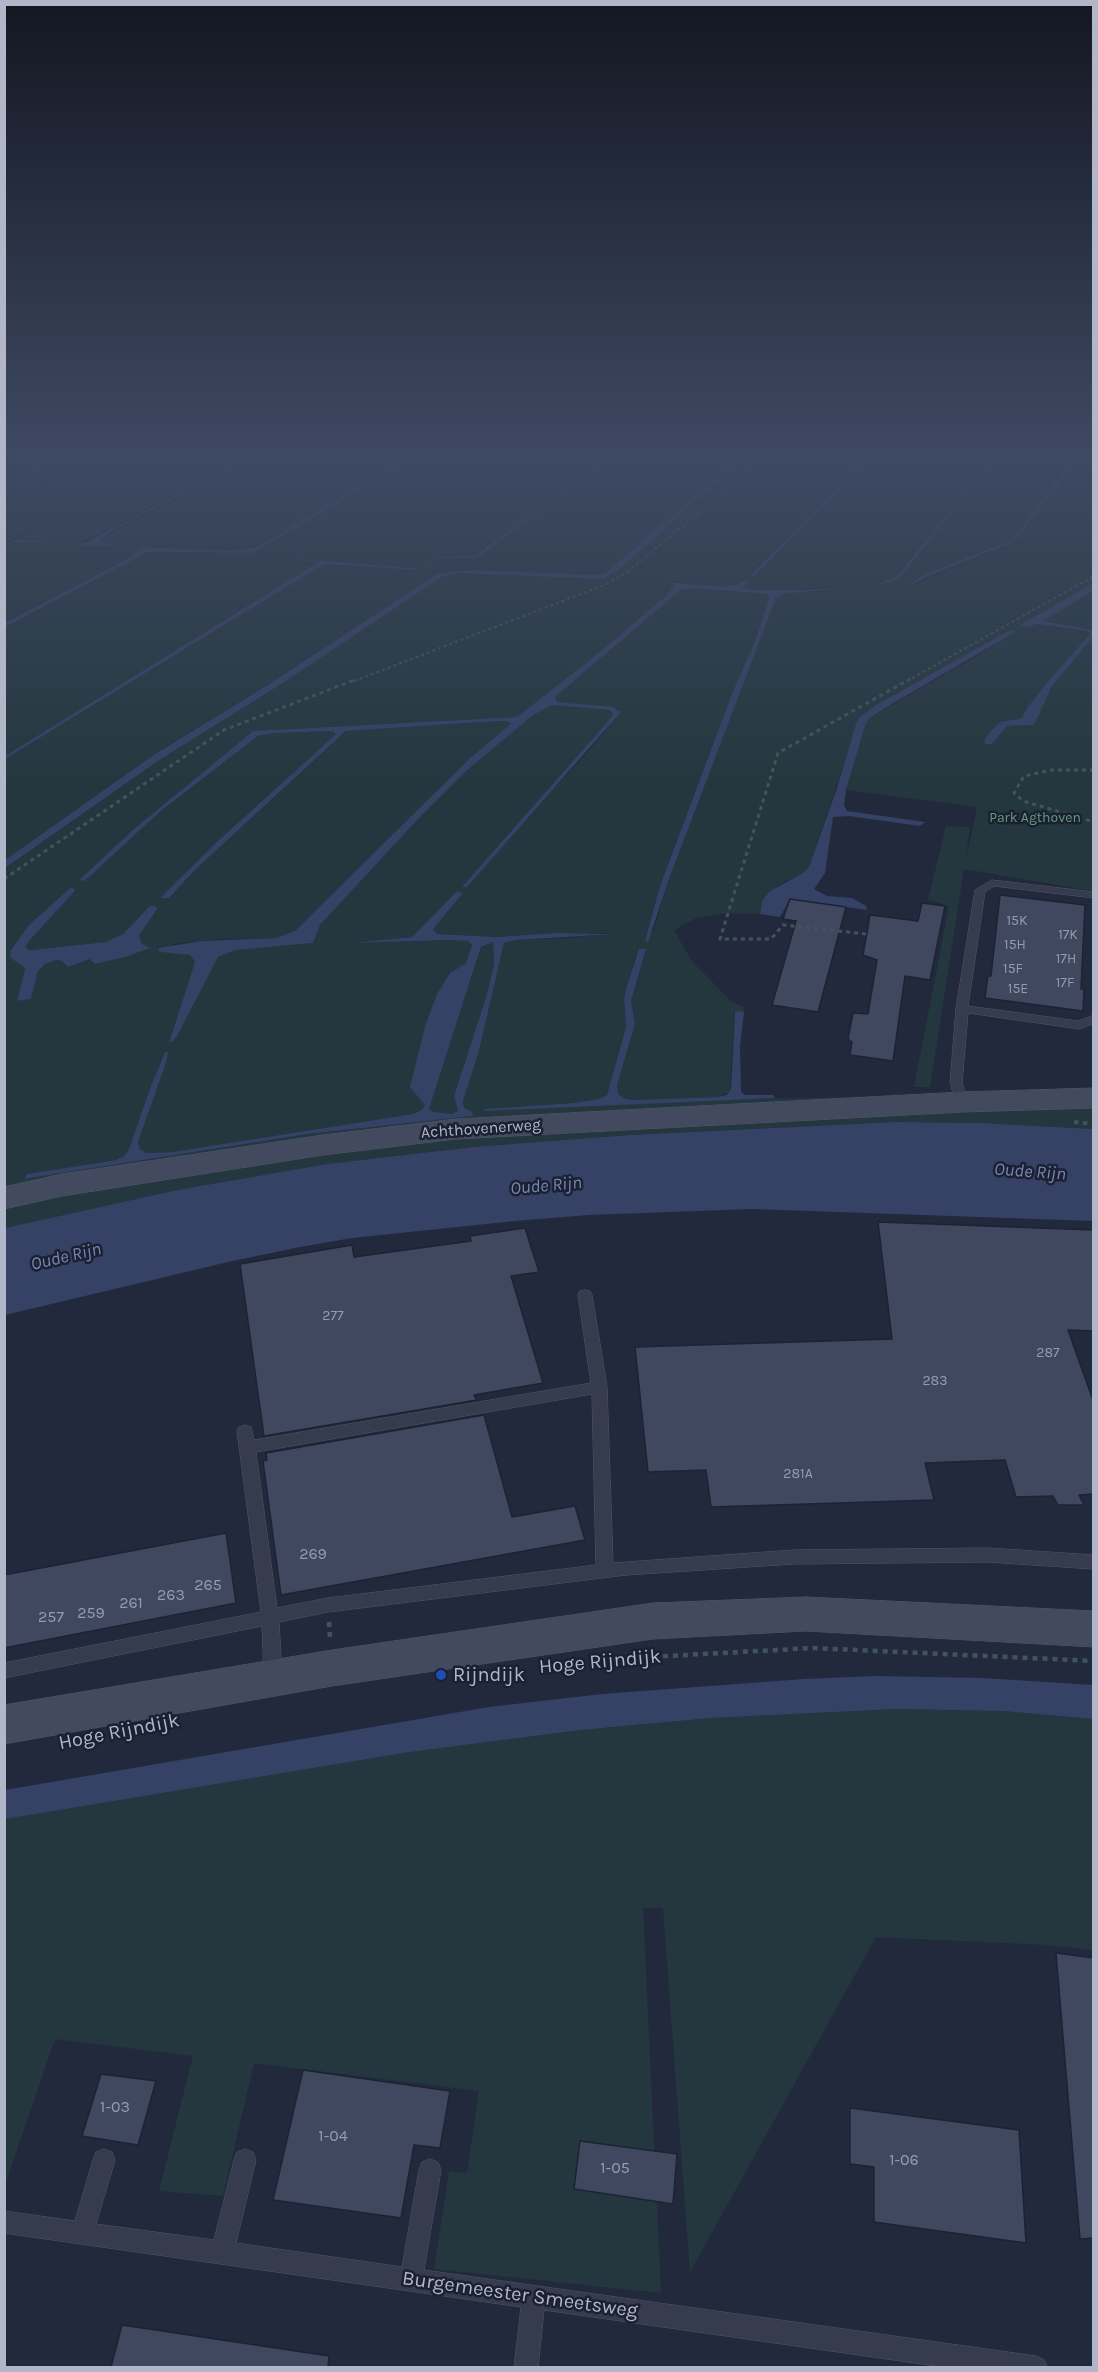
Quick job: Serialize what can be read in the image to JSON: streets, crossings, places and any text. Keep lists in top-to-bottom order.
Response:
{
  "streets": {
    "street": ["Achthovenerweg", "Hoge Rijndijk"],
    "lane": ["Burgemeester Smeetsweg"]
  },
  "water": ["Oude Rijn"],
  "parks": ["Park Agthoven"],
  "places": ["Rijndijk"],
  "house_numbers": [
    "15K",
    "17K",
    "15H",
    "17H",
    "15F",
    "17F",
    "15E",
    "277",
    "287",
    "283",
    "281A",
    "269",
    "265",
    "263",
    "261",
    "259",
    "257",
    "1-03",
    "1-04",
    "1-06",
    "1-05"
  ]
}
